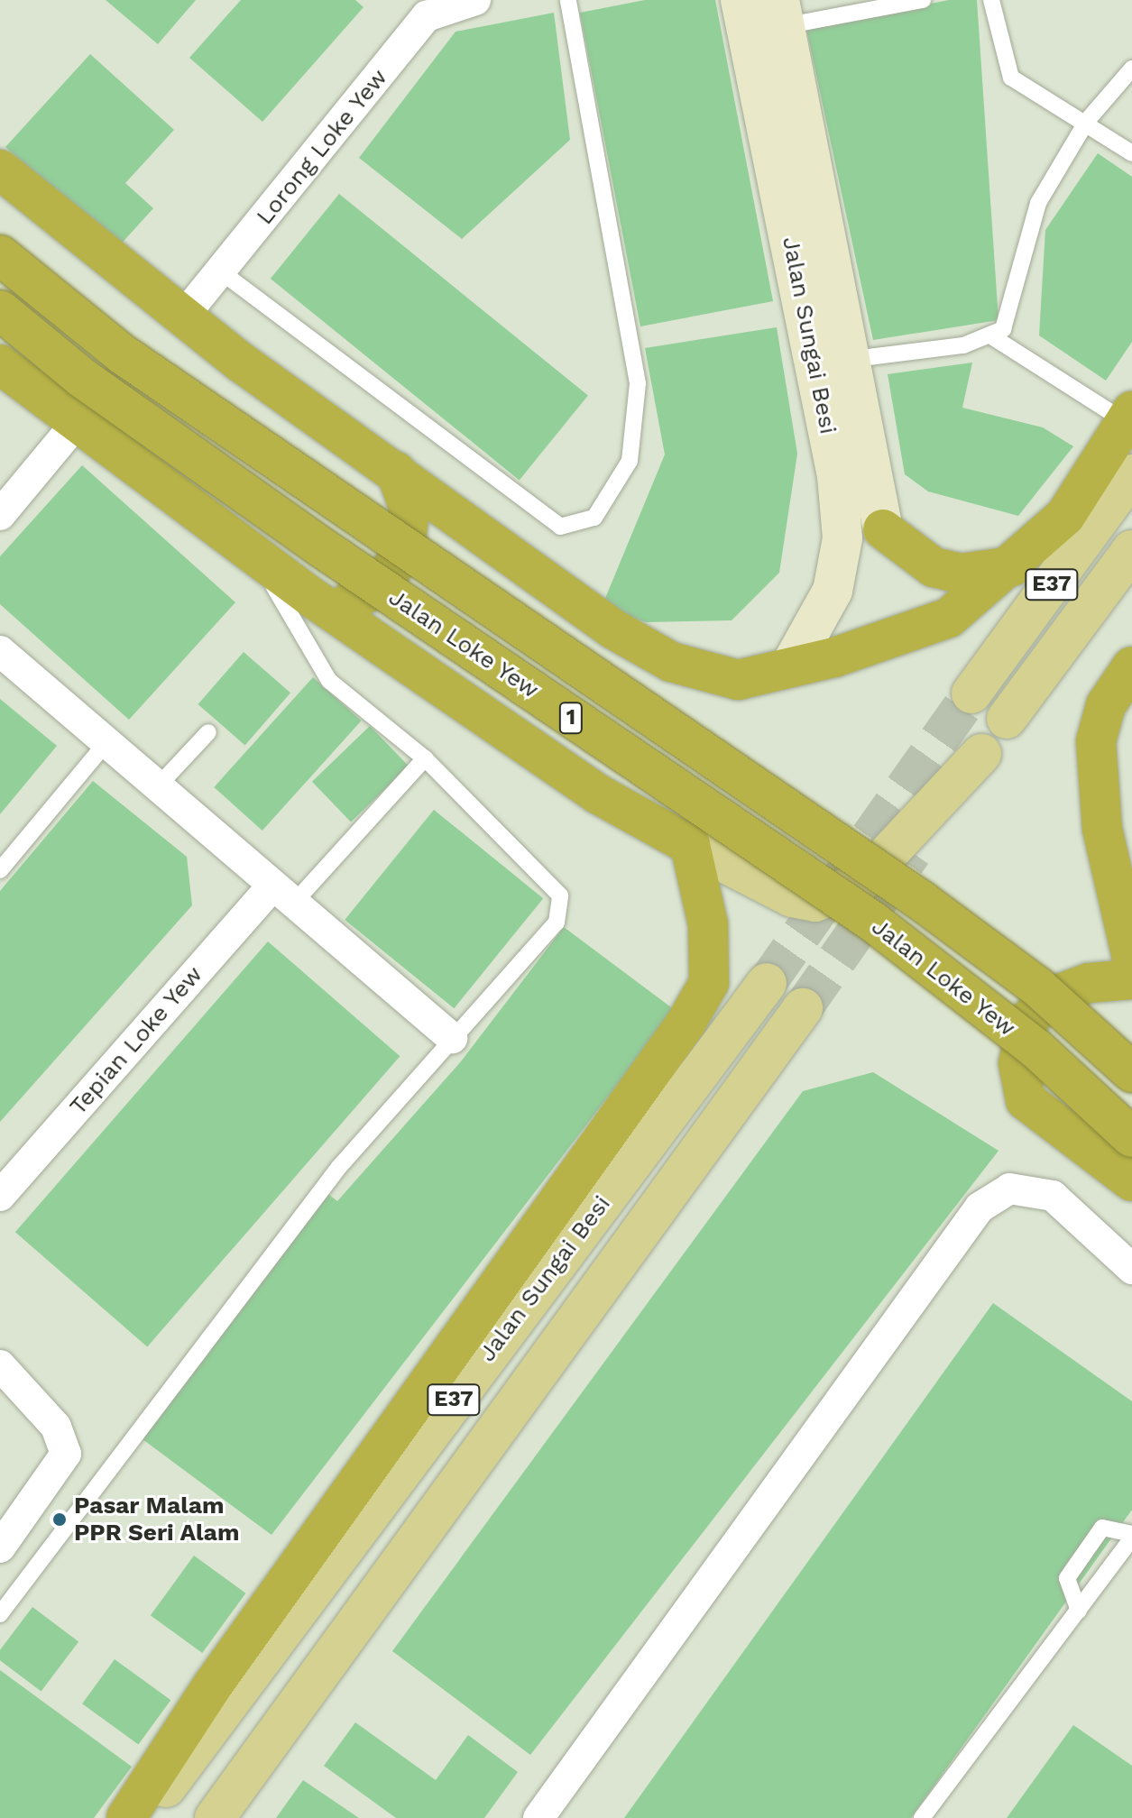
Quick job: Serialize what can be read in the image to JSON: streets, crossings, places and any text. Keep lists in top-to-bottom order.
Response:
{
  "streets": {
    "highway": ["Jalan Loke Yew", "1"],
    "main road": ["Jalan Sungai Besi", "E37"],
    "street": ["Lorong Loke Yew", "Tepian Loke Yew"]
  },
  "places": ["Pasar Malam PPR Seri Alam"]
}
